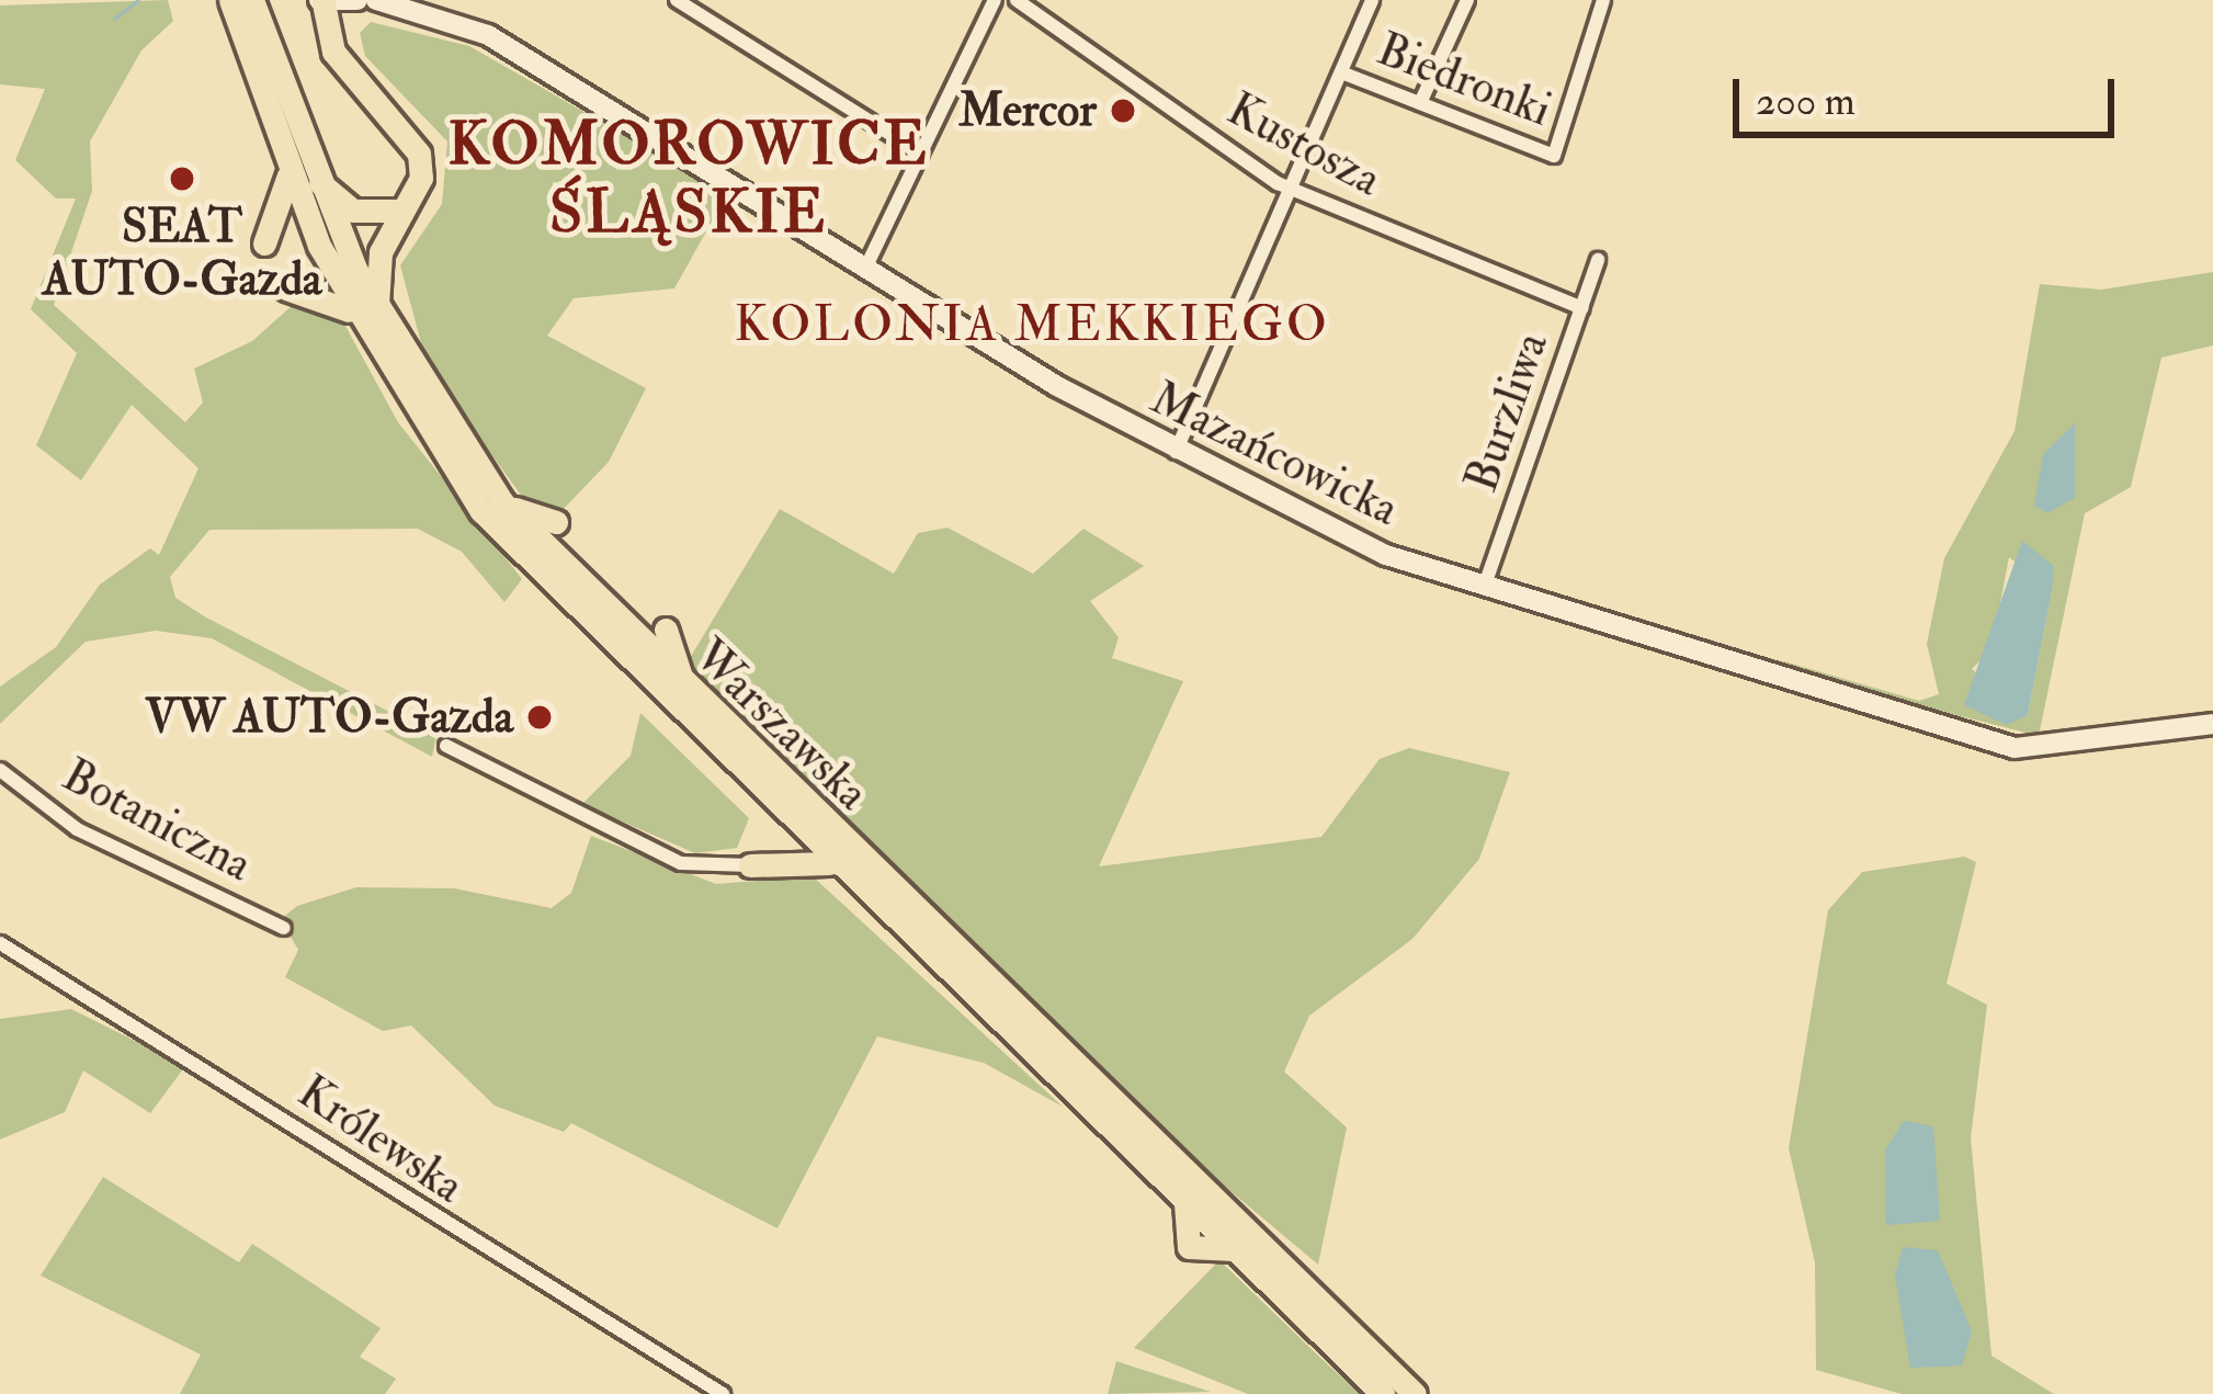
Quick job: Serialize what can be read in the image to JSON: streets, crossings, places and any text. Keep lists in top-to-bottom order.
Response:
{
  "streets": {
    "main road": ["Warszawska"],
    "street": [
      "Biedronki",
      "Kustosza",
      "Burzliwa",
      "Mazańcowicka",
      "Botaniczna",
      "Królewska"
    ]
  },
  "crossings": [
    ["Kustosza", "Burzliwa"],
    ["Burzliwa", "Mazańcowicka"]
  ],
  "districts": ["KOMOROWICE ŚLĄSKIE", "KOLONIA MEKKIEGO"],
  "places": ["Mercor", "SEAT AUTO-Gazda", "VW AUTO-Gazda"],
  "scale_bar": "200 m"
}
